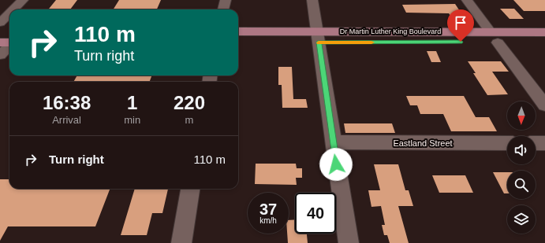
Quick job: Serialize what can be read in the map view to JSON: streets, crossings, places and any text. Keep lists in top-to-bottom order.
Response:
{
  "streets": {
    "main road": ["Dr Martin Luther King Boulevard"],
    "street": ["Eastland Street"]
  },
  "north": "bottom",
  "page": {
    "turn": ["110 m", "Turn right"],
    "eta": [
      "16:38",
      "Arrival",
      "1",
      "min",
      "220",
      "m"
    ],
    "list": [
      {
        "name": "Turn right",
        "value": "110 m"
      }
    ],
    "speed": "37 km/h",
    "limit": "40"
  }
}
